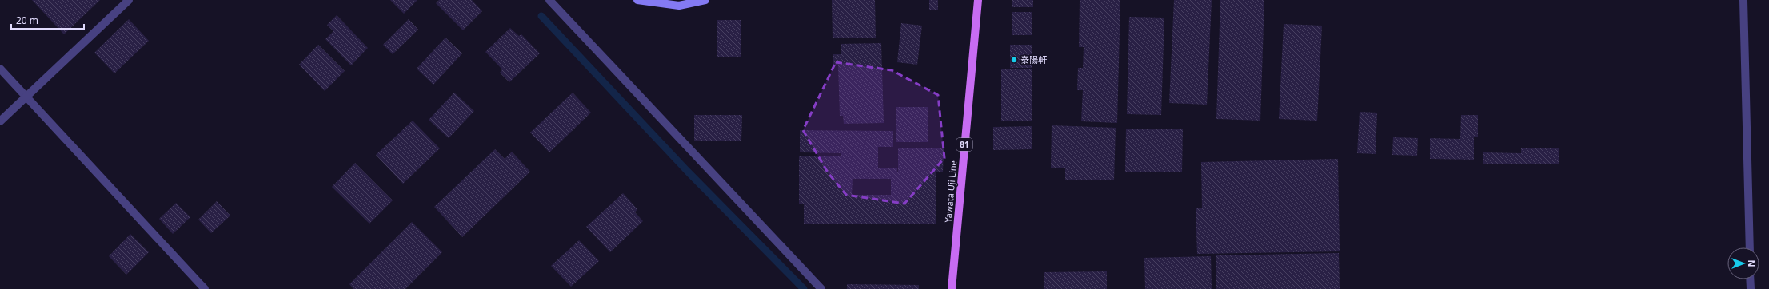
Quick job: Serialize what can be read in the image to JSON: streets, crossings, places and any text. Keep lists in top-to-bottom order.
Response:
{
  "streets": {
    "main road": ["81", "Yawata Uji Line"]
  },
  "places": ["泰陽軒"],
  "scale_bar": "20 m",
  "north": "right"
}
